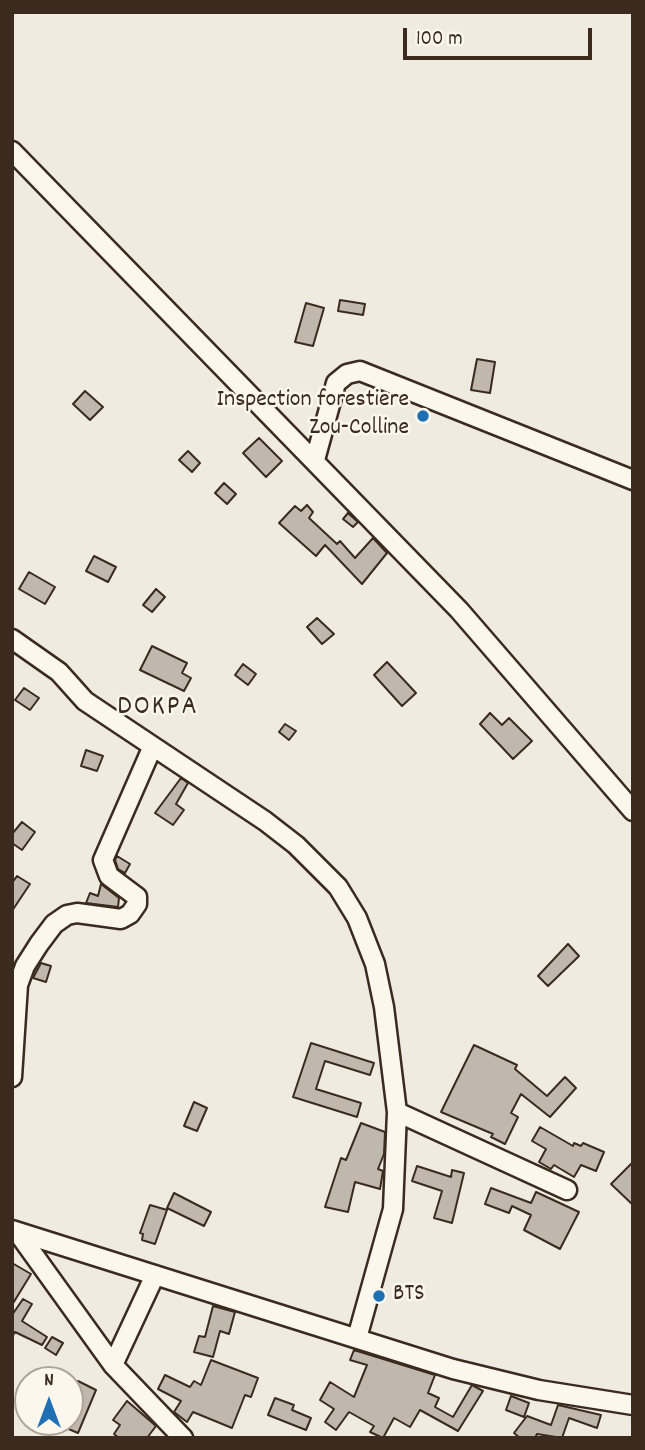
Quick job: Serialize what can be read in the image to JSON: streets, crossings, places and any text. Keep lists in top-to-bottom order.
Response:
{
  "districts": ["DOKPA"],
  "places": ["Inspection forestiere Zou-Colline", "BTS"],
  "scale_bar": "100 m",
  "north": "top"
}
